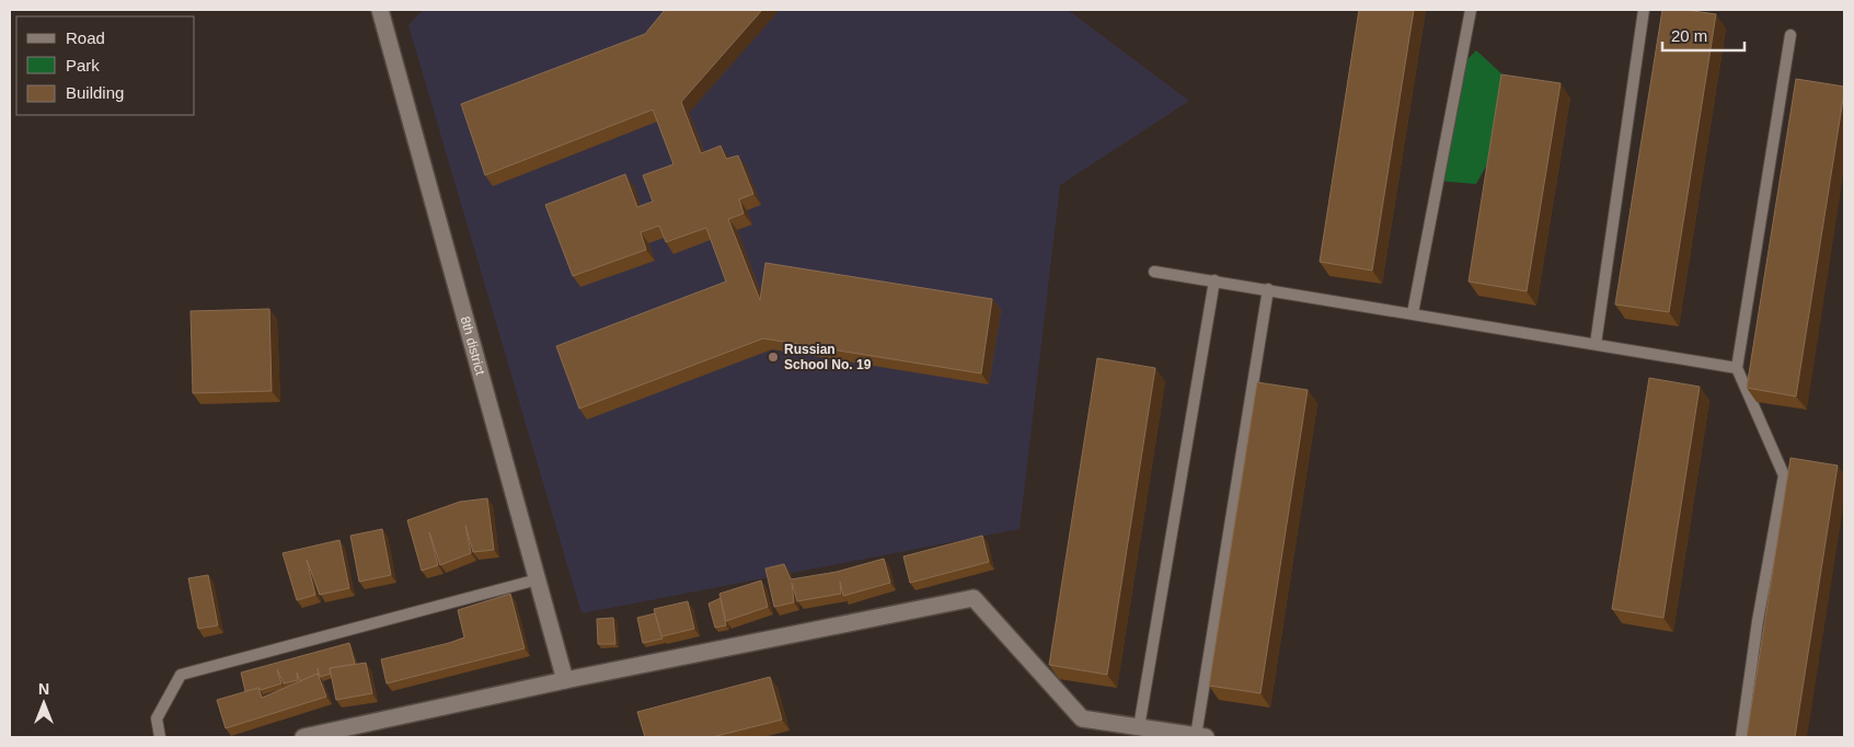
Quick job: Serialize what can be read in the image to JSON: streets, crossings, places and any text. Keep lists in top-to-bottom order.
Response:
{
  "streets": {
    "street": ["8th district"]
  },
  "places": ["Russian School No. 19"],
  "legend": ["Road", "Park", "Building"],
  "scale_bar": "20 m",
  "north": "top"
}
